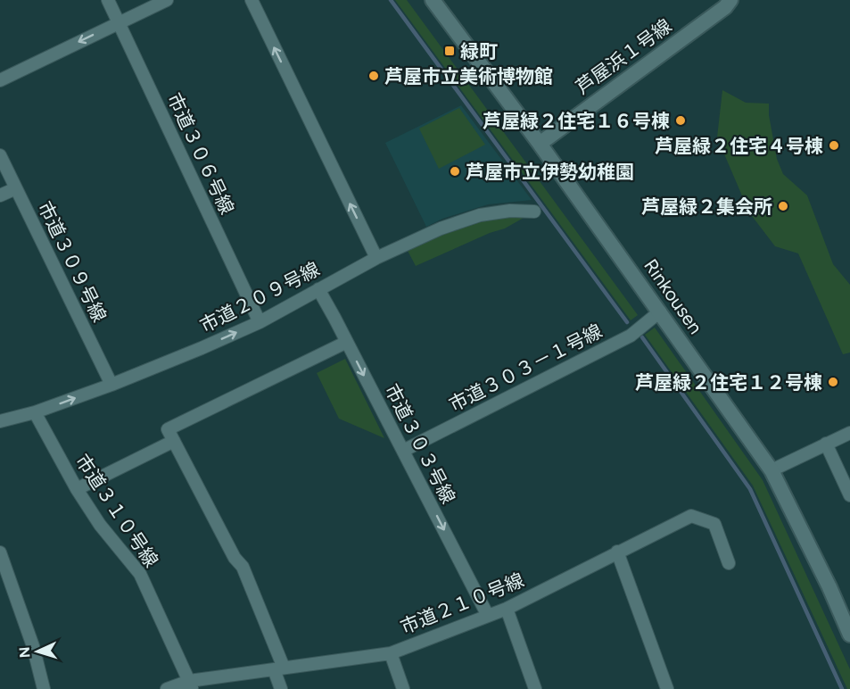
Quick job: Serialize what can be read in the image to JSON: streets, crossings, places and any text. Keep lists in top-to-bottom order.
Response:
{
  "streets": {
    "street": [
      "芦屋浜１号線",
      "市道３０６号線",
      "市道３０９号線",
      "Rinkousen",
      "市道２０９号線",
      "市道３０３－１号線",
      "市道３０３号線",
      "市道３１０号線",
      "市道２１０号線"
    ]
  },
  "crossings": [
    ["芦屋浜１号線", "Rinkousen"],
    ["市道３０６号線", "市道２０９号線"],
    ["市道３０９号線", "市道２０９号線"],
    ["Rinkousen", "市道３０３－１号線"],
    ["市道２０９号線", "市道３０３号線"],
    ["市道２０９号線", "市道３１０号線"],
    ["市道３０３－１号線", "市道３０３号線"],
    ["市道３０３号線", "市道２１０号線"],
    ["市道３１０号線", "市道２１０号線"]
  ],
  "one_way": ["市道３０３号線"],
  "places": {
    "transit": ["緑町"],
    "other": [
      "芦屋市立美術博物館",
      "芦屋緑２住宅１６号棟",
      "芦屋緑２住宅４号棟",
      "芦屋市立伊勢幼稚園",
      "芦屋緑２集会所",
      "芦屋緑２住宅１２号棟"
    ]
  },
  "north": "left"
}
